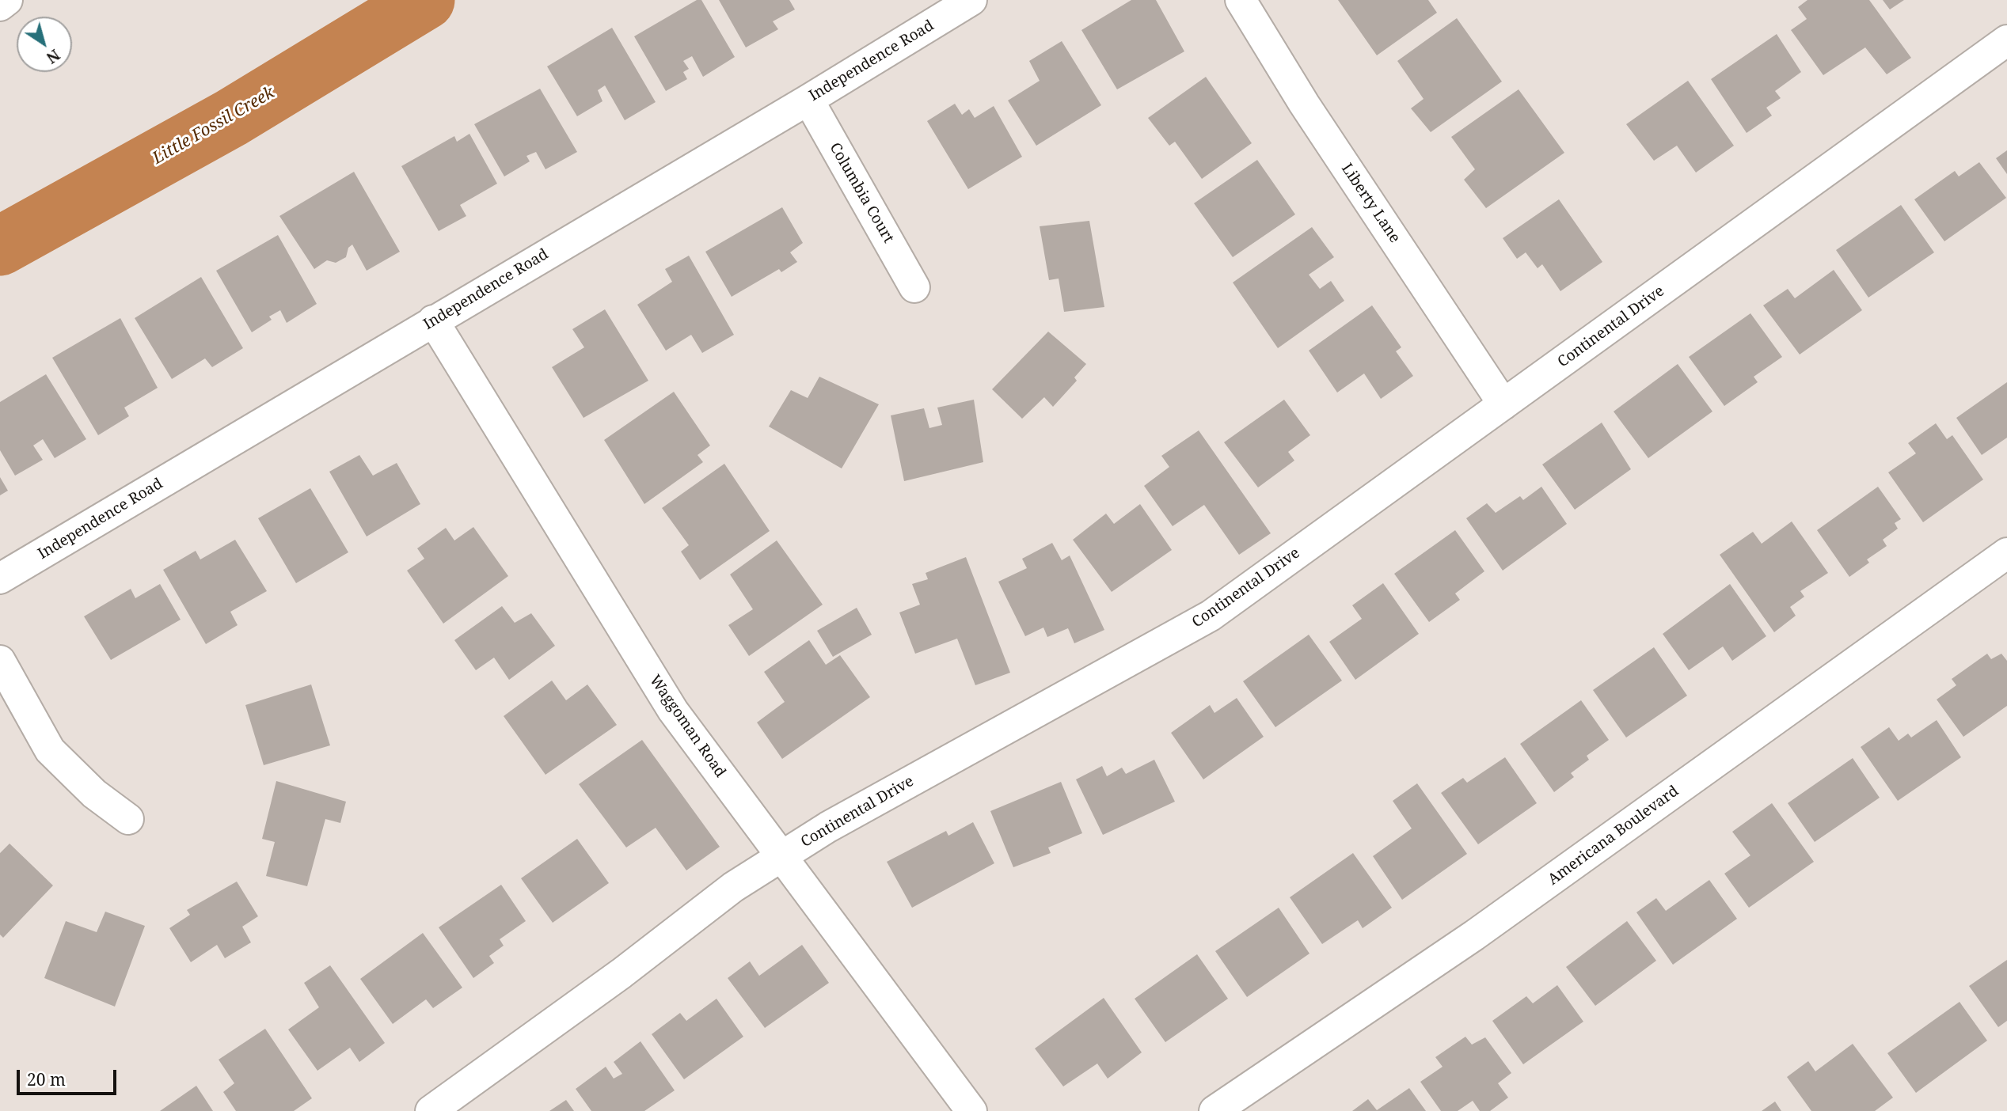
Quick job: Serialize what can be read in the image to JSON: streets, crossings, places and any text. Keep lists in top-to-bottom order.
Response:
{
  "streets": {
    "street": [
      "Independence Road",
      "Columbia Court",
      "Liberty Lane",
      "Continental Drive",
      "Waggoman Road",
      "Americana Boulevard"
    ]
  },
  "crossings": [
    ["Independence Road", "Columbia Court"],
    ["Independence Road", "Waggoman Road"],
    ["Liberty Lane", "Continental Drive"],
    ["Continental Drive", "Waggoman Road"]
  ],
  "water": ["Little Fossil Creek"],
  "scale_bar": "20 m",
  "north": "bottom right"
}
